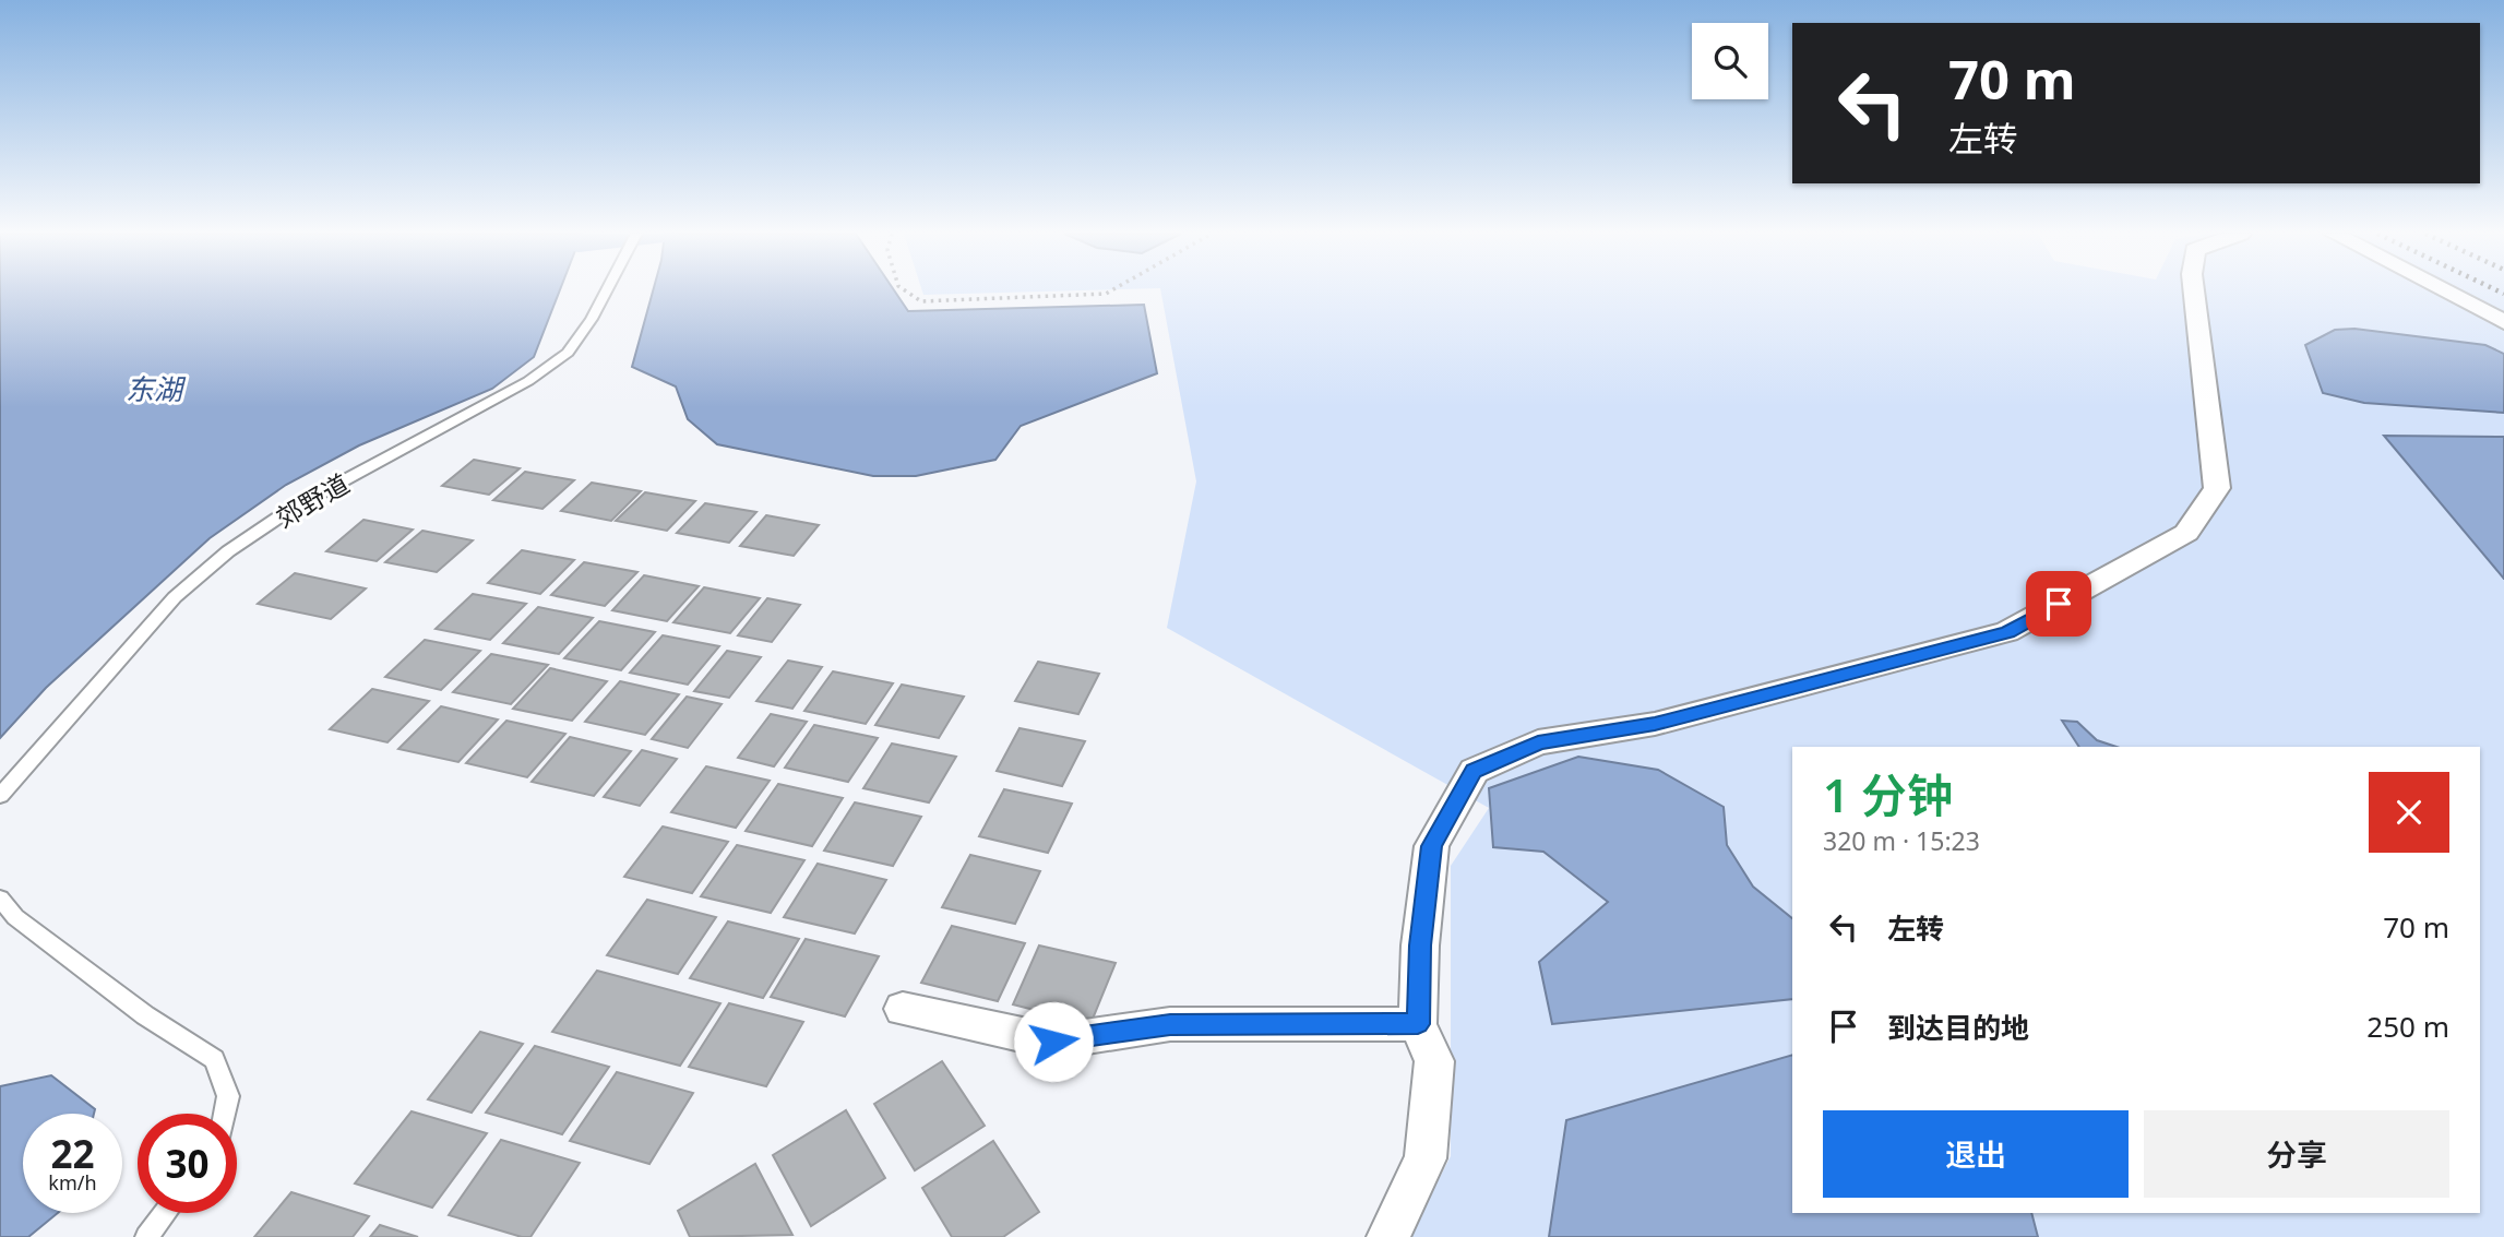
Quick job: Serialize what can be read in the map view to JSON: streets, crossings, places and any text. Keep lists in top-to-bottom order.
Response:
{
  "streets": {
    "lane": ["郊野道"]
  },
  "water": ["东湖"],
  "page": {
    "turn": ["70 m", "左转"],
    "heading": ["1 分钟", "320 m · 15:23"],
    "list": [
      {
        "name": "左转",
        "value": "70 m"
      },
      {
        "name": "到达目的地",
        "value": "250 m"
      }
    ],
    "buttons": ["退出", "分享"],
    "speed": "22 km/h",
    "limit": "30"
  }
}
